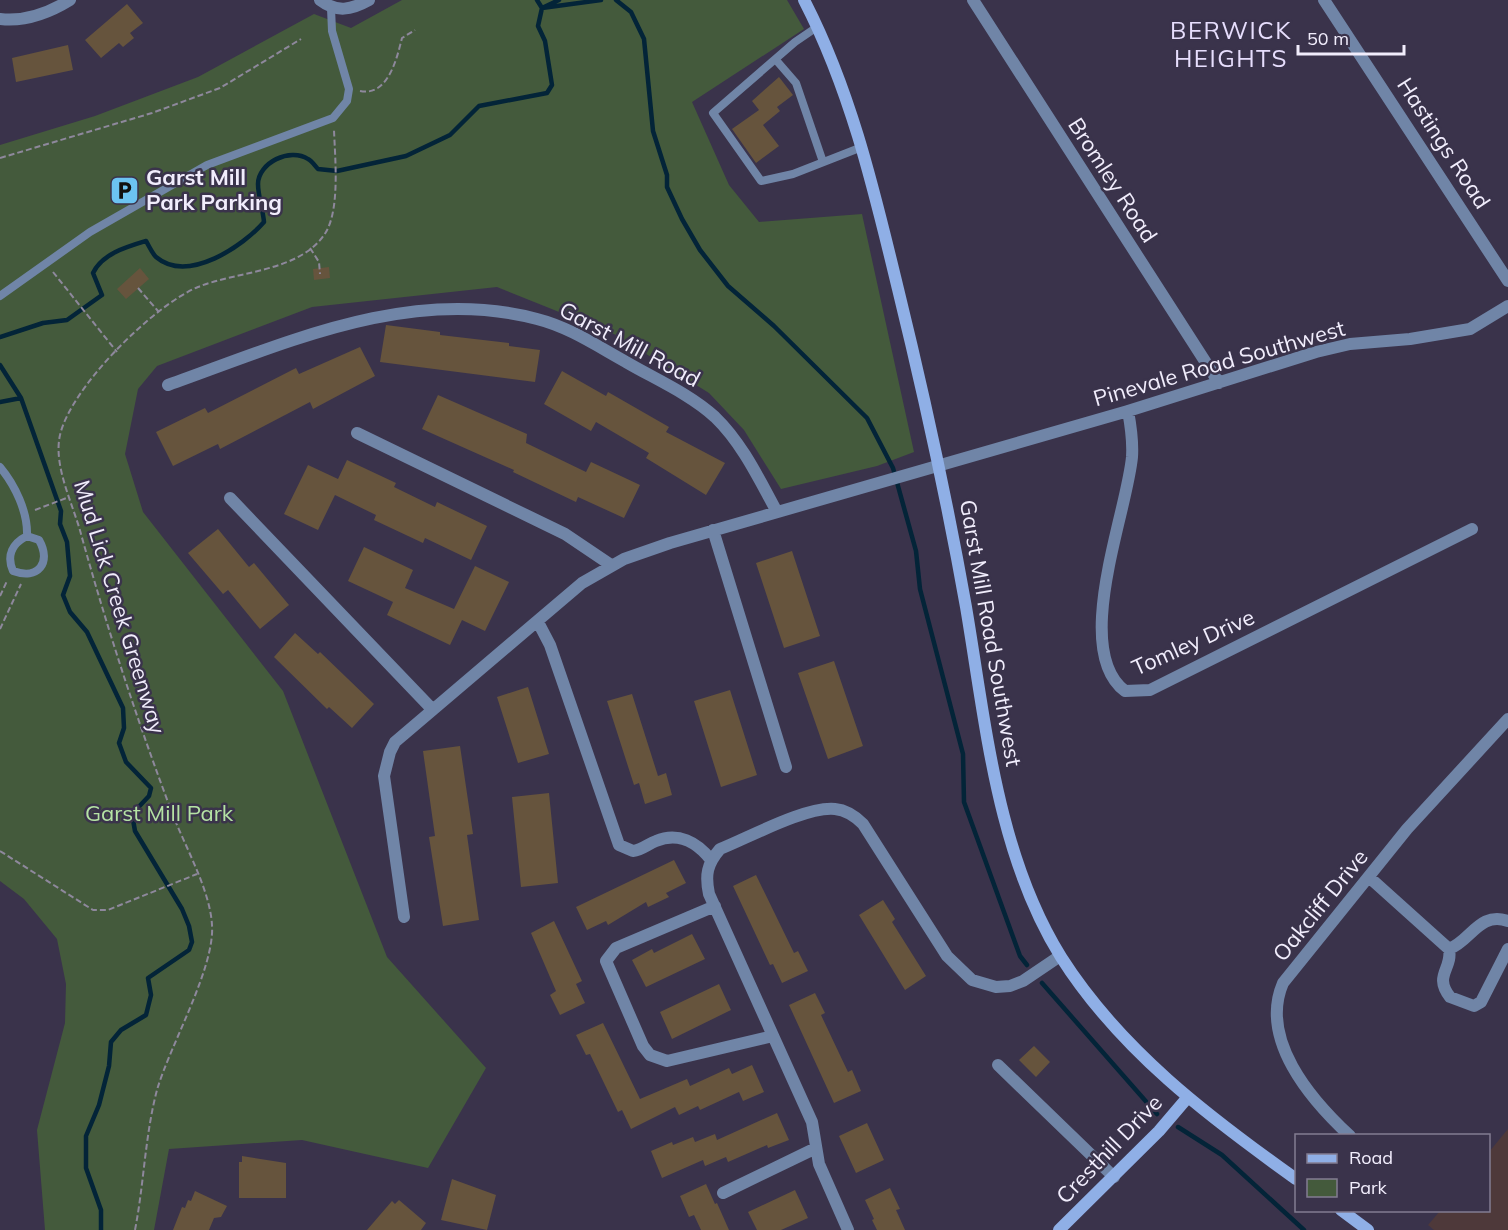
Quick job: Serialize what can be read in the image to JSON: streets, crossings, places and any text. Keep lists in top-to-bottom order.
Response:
{
  "streets": {
    "street": [
      "Hastings Road",
      "Bromley Road",
      "Garst Mill Road",
      "Pinevale Road Southwest",
      "Garst Mill Road Southwest",
      "Tomley Drive",
      "Oakcliff Drive",
      "Cresthill Drive"
    ],
    "path": ["Mud Lick Creek Greenway"]
  },
  "crossings": [
    ["Bromley Road", "Pinevale Road Southwest"],
    ["Pinevale Road Southwest", "Garst Mill Road Southwest"],
    ["Pinevale Road Southwest", "Tomley Drive"],
    ["Garst Mill Road Southwest", "Cresthill Drive"]
  ],
  "districts": ["BERWICK HEIGHTS"],
  "parks": ["Garst Mill Park"],
  "places": {
    "parking": ["Garst Mill Park Parking"]
  },
  "legend": ["Road", "Park"],
  "scale_bar": "50 m"
}
